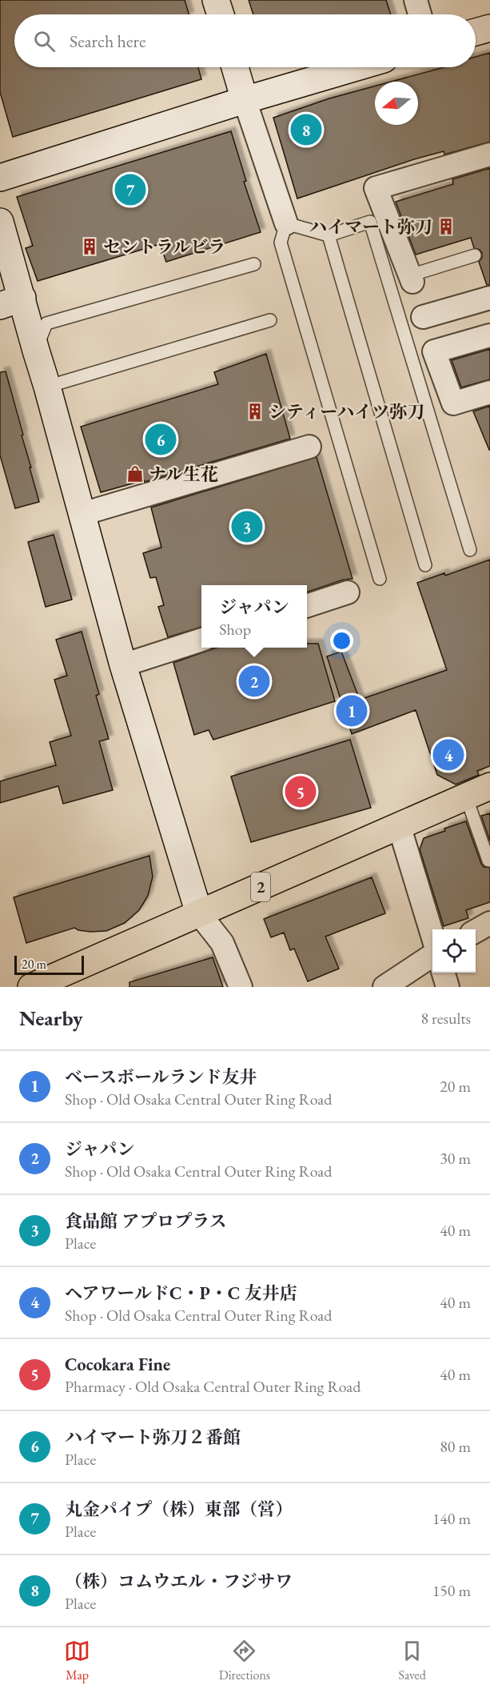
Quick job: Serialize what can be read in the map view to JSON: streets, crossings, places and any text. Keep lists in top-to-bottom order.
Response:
{
  "streets": {
    "main road": ["2"]
  },
  "places": {
    "building": ["ハイマート弥刀", "セントラルビラ", "シティーハイツ弥刀"],
    "shop": ["ナル生花"]
  },
  "scale_bar": "20 m",
  "north": "left",
  "page": {
    "search": "Search here",
    "pins": [
      "8",
      "7",
      "6",
      "3",
      "2",
      "1",
      "4",
      "5"
    ],
    "popup": ["ジャパン", "Shop"],
    "scale": "20 m",
    "heading": ["Nearby", "8 results"],
    "list": [
      {
        "mark": "1",
        "name": "ベースボールランド友井",
        "note": "Shop · Old Osaka Central Outer Ring Road",
        "value": "20 m"
      },
      {
        "mark": "2",
        "name": "ジャパン",
        "note": "Shop · Old Osaka Central Outer Ring Road",
        "value": "30 m"
      },
      {
        "mark": "3",
        "name": "食品館 アプロプラス",
        "note": "Place",
        "value": "40 m"
      },
      {
        "mark": "4",
        "name": "ヘアワールドC・P・C 友井店",
        "note": "Shop · Old Osaka Central Outer Ring Road",
        "value": "40 m"
      },
      {
        "mark": "5",
        "name": "Cocokara Fine",
        "note": "Pharmacy · Old Osaka Central Outer Ring Road",
        "value": "40 m"
      },
      {
        "mark": "6",
        "name": "ハイマート弥刀２番館",
        "note": "Place",
        "value": "80 m"
      },
      {
        "mark": "7",
        "name": "丸金パイプ（株）東部（営）",
        "note": "Place",
        "value": "140 m"
      },
      {
        "mark": "8",
        "name": "（株）コムウエル・フジサワ",
        "note": "Place",
        "value": "150 m"
      }
    ],
    "nav": ["Map", "Directions", "Saved"]
  }
}
